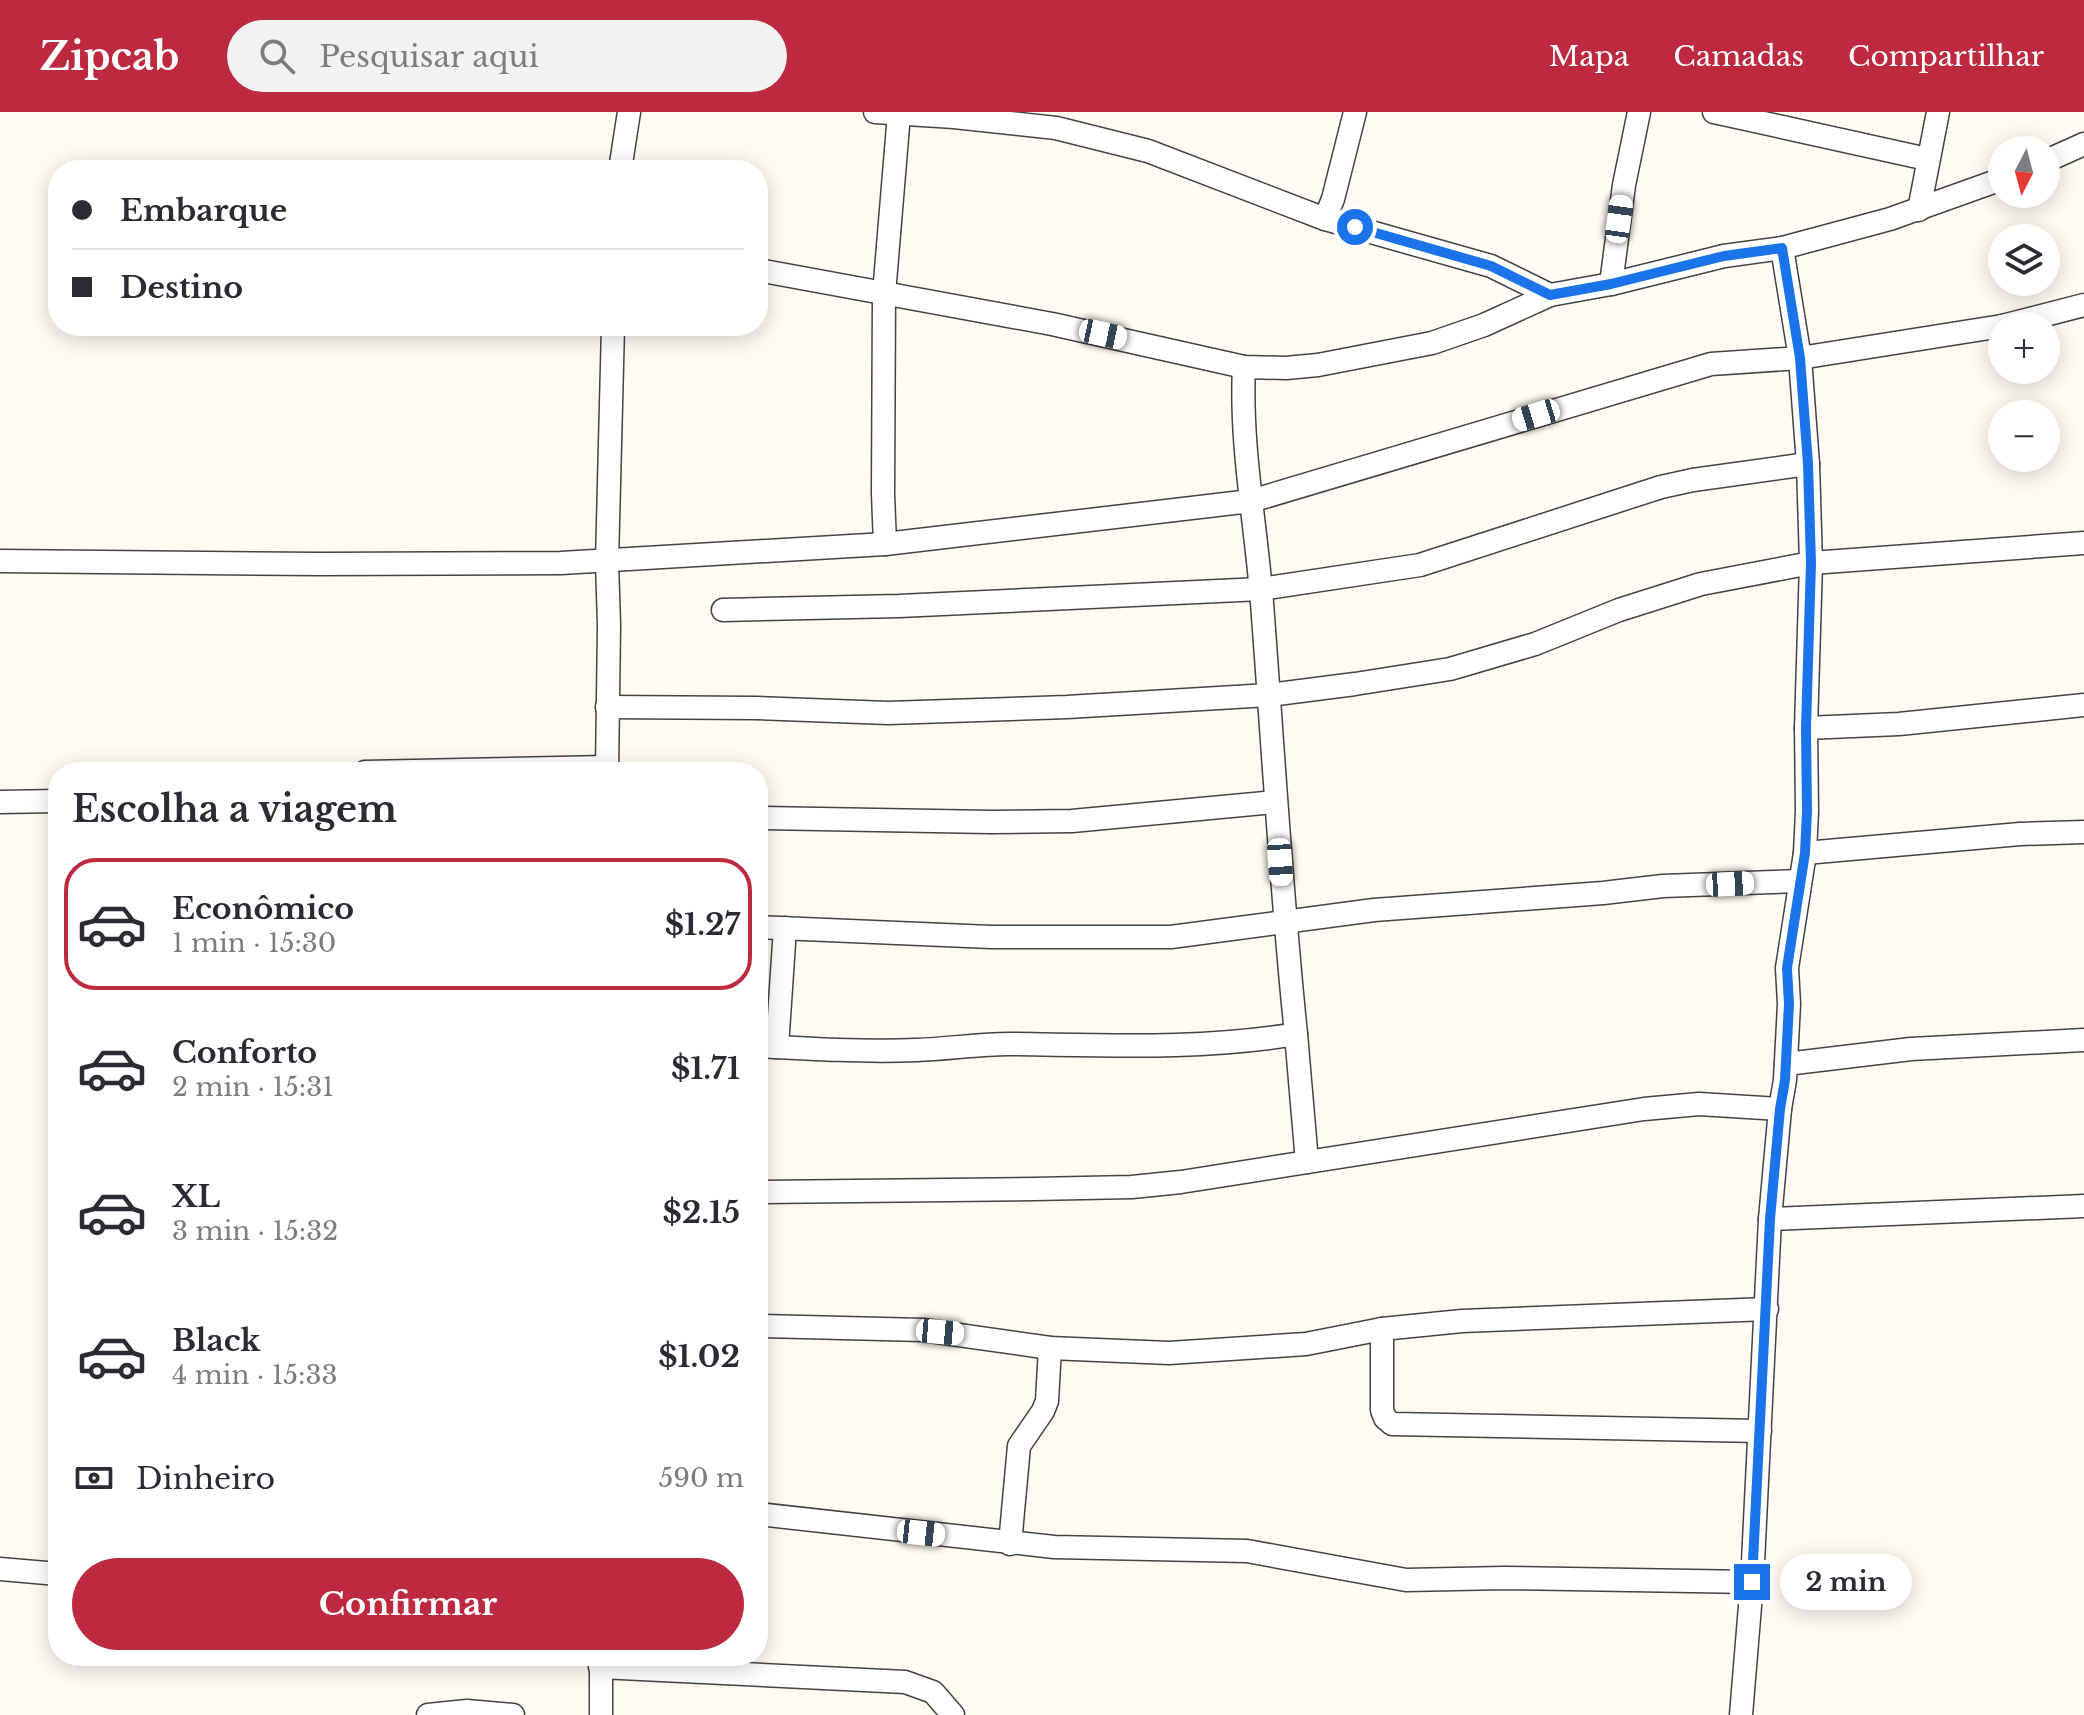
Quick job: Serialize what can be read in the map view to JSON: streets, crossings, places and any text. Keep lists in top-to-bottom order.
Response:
{
  "north": "bottom",
  "page": {
    "header": "Zipcab",
    "search": "Pesquisar aqui",
    "nav": ["Mapa", "Camadas", "Compartilhar"],
    "map_buttons": ["+", "−"],
    "banner": ["Embarque", "Destino"],
    "heading": "Escolha a viagem",
    "list": [
      {
        "name": "Econômico",
        "note": "1 min · 15:30",
        "value": "$1.27"
      },
      {
        "name": "Conforto",
        "note": "2 min · 15:31",
        "value": "$1.71"
      },
      {
        "name": "XL",
        "note": "3 min · 15:32",
        "value": "$2.15"
      },
      {
        "name": "Black",
        "note": "4 min · 15:33",
        "value": "$1.02"
      }
    ],
    "pay": ["Dinheiro", "590 m"],
    "buttons": "Confirmar",
    "bubble": "2 min"
  }
}
